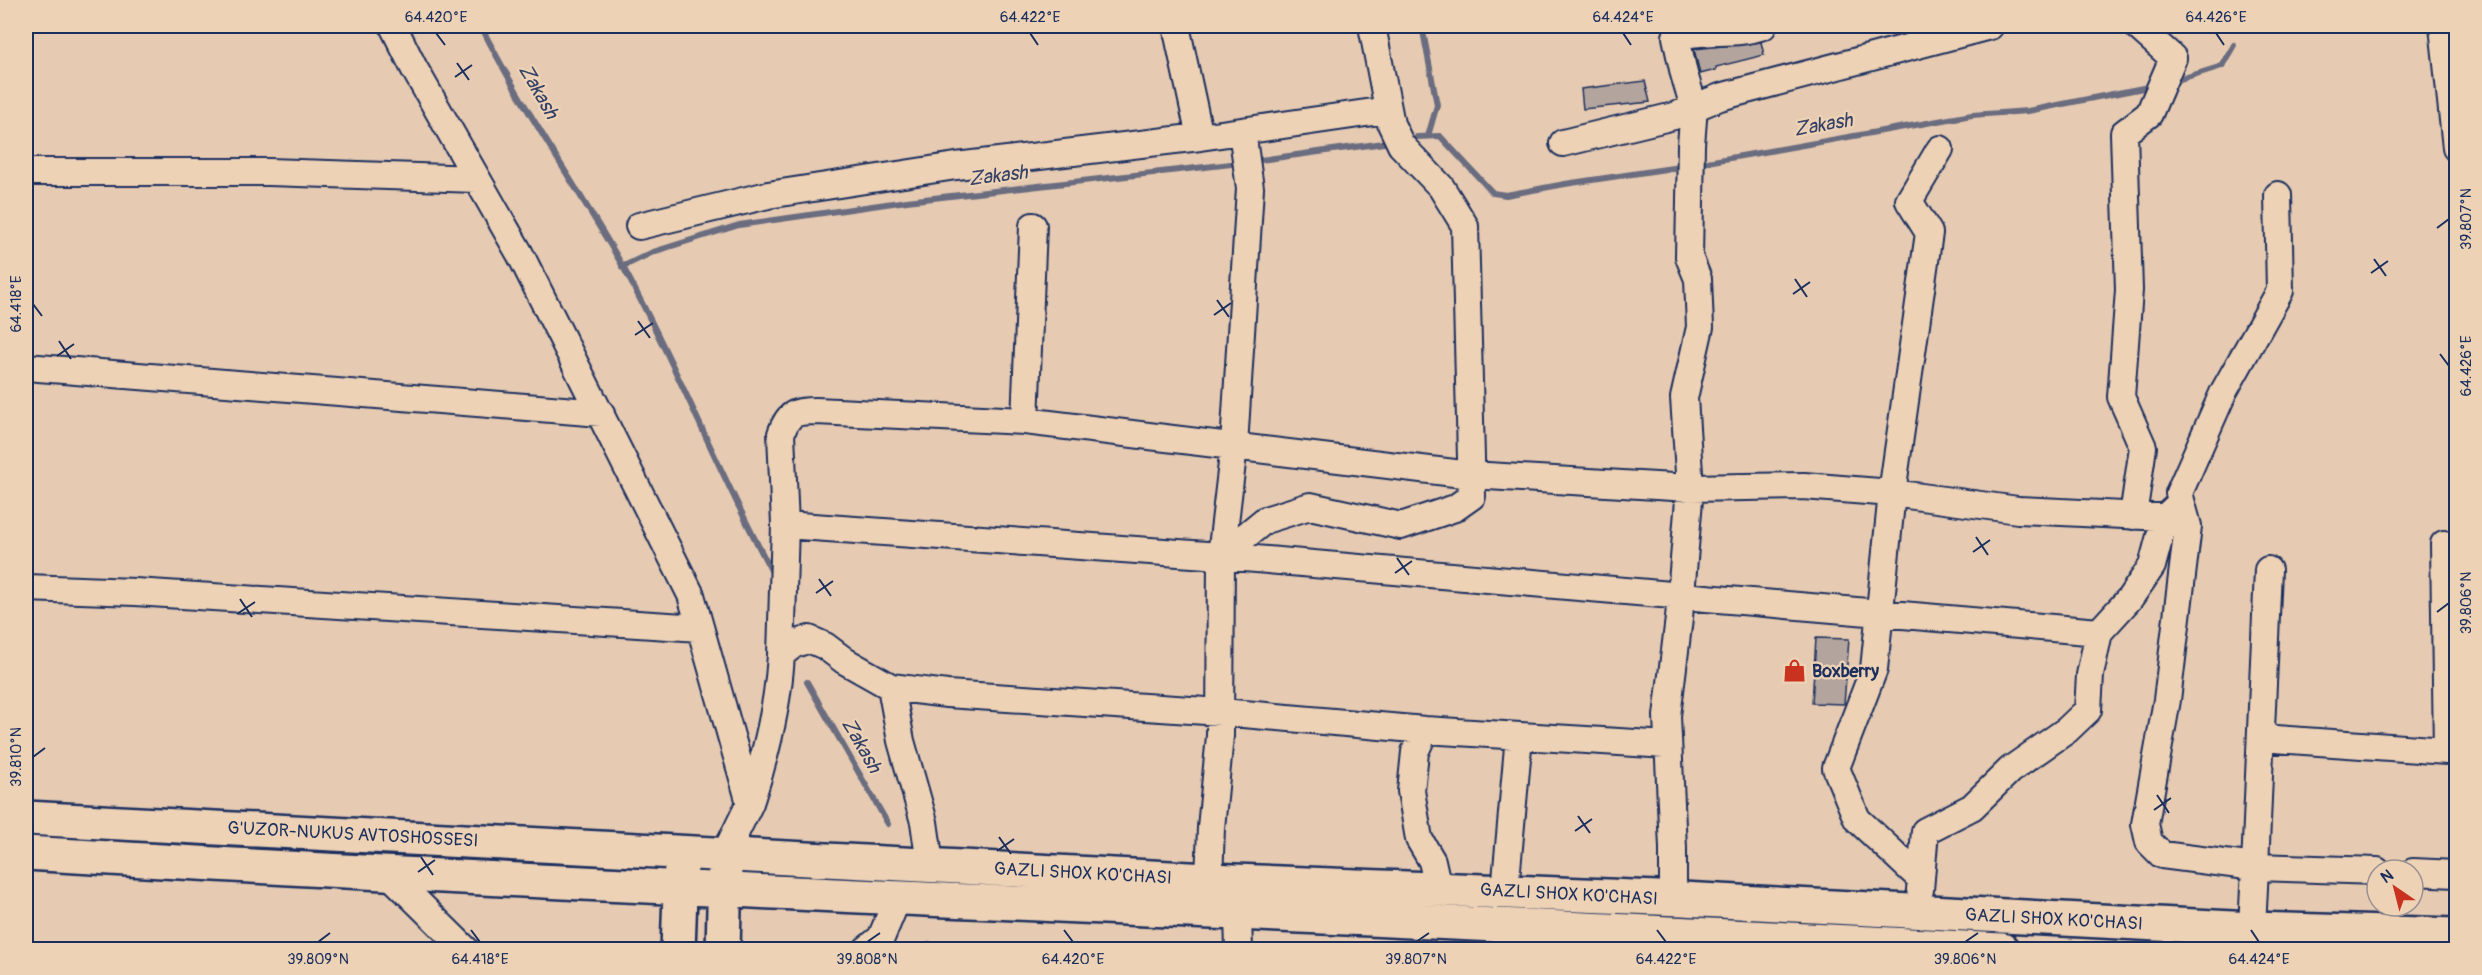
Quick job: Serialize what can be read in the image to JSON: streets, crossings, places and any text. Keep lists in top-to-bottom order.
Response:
{
  "streets": {
    "highway": ["G'UZOR-NUKUS AVTOSHOSSESI", "GAZLI SHOX KO'CHASI"]
  },
  "crossings": [
    ["G'UZOR-NUKUS AVTOSHOSSESI", "GAZLI SHOX KO'CHASI"]
  ],
  "water": ["Zakash"],
  "places": {
    "shop": ["Boxberry"]
  },
  "north": "top left",
  "coordinates": [
    "64.420°E",
    "64.422°E",
    "64.424°E",
    "64.426°E",
    "39.807°N",
    "64.418°E",
    "39.806°N",
    "39.810°N",
    "39.809°N",
    "39.808°N"
  ]
}
